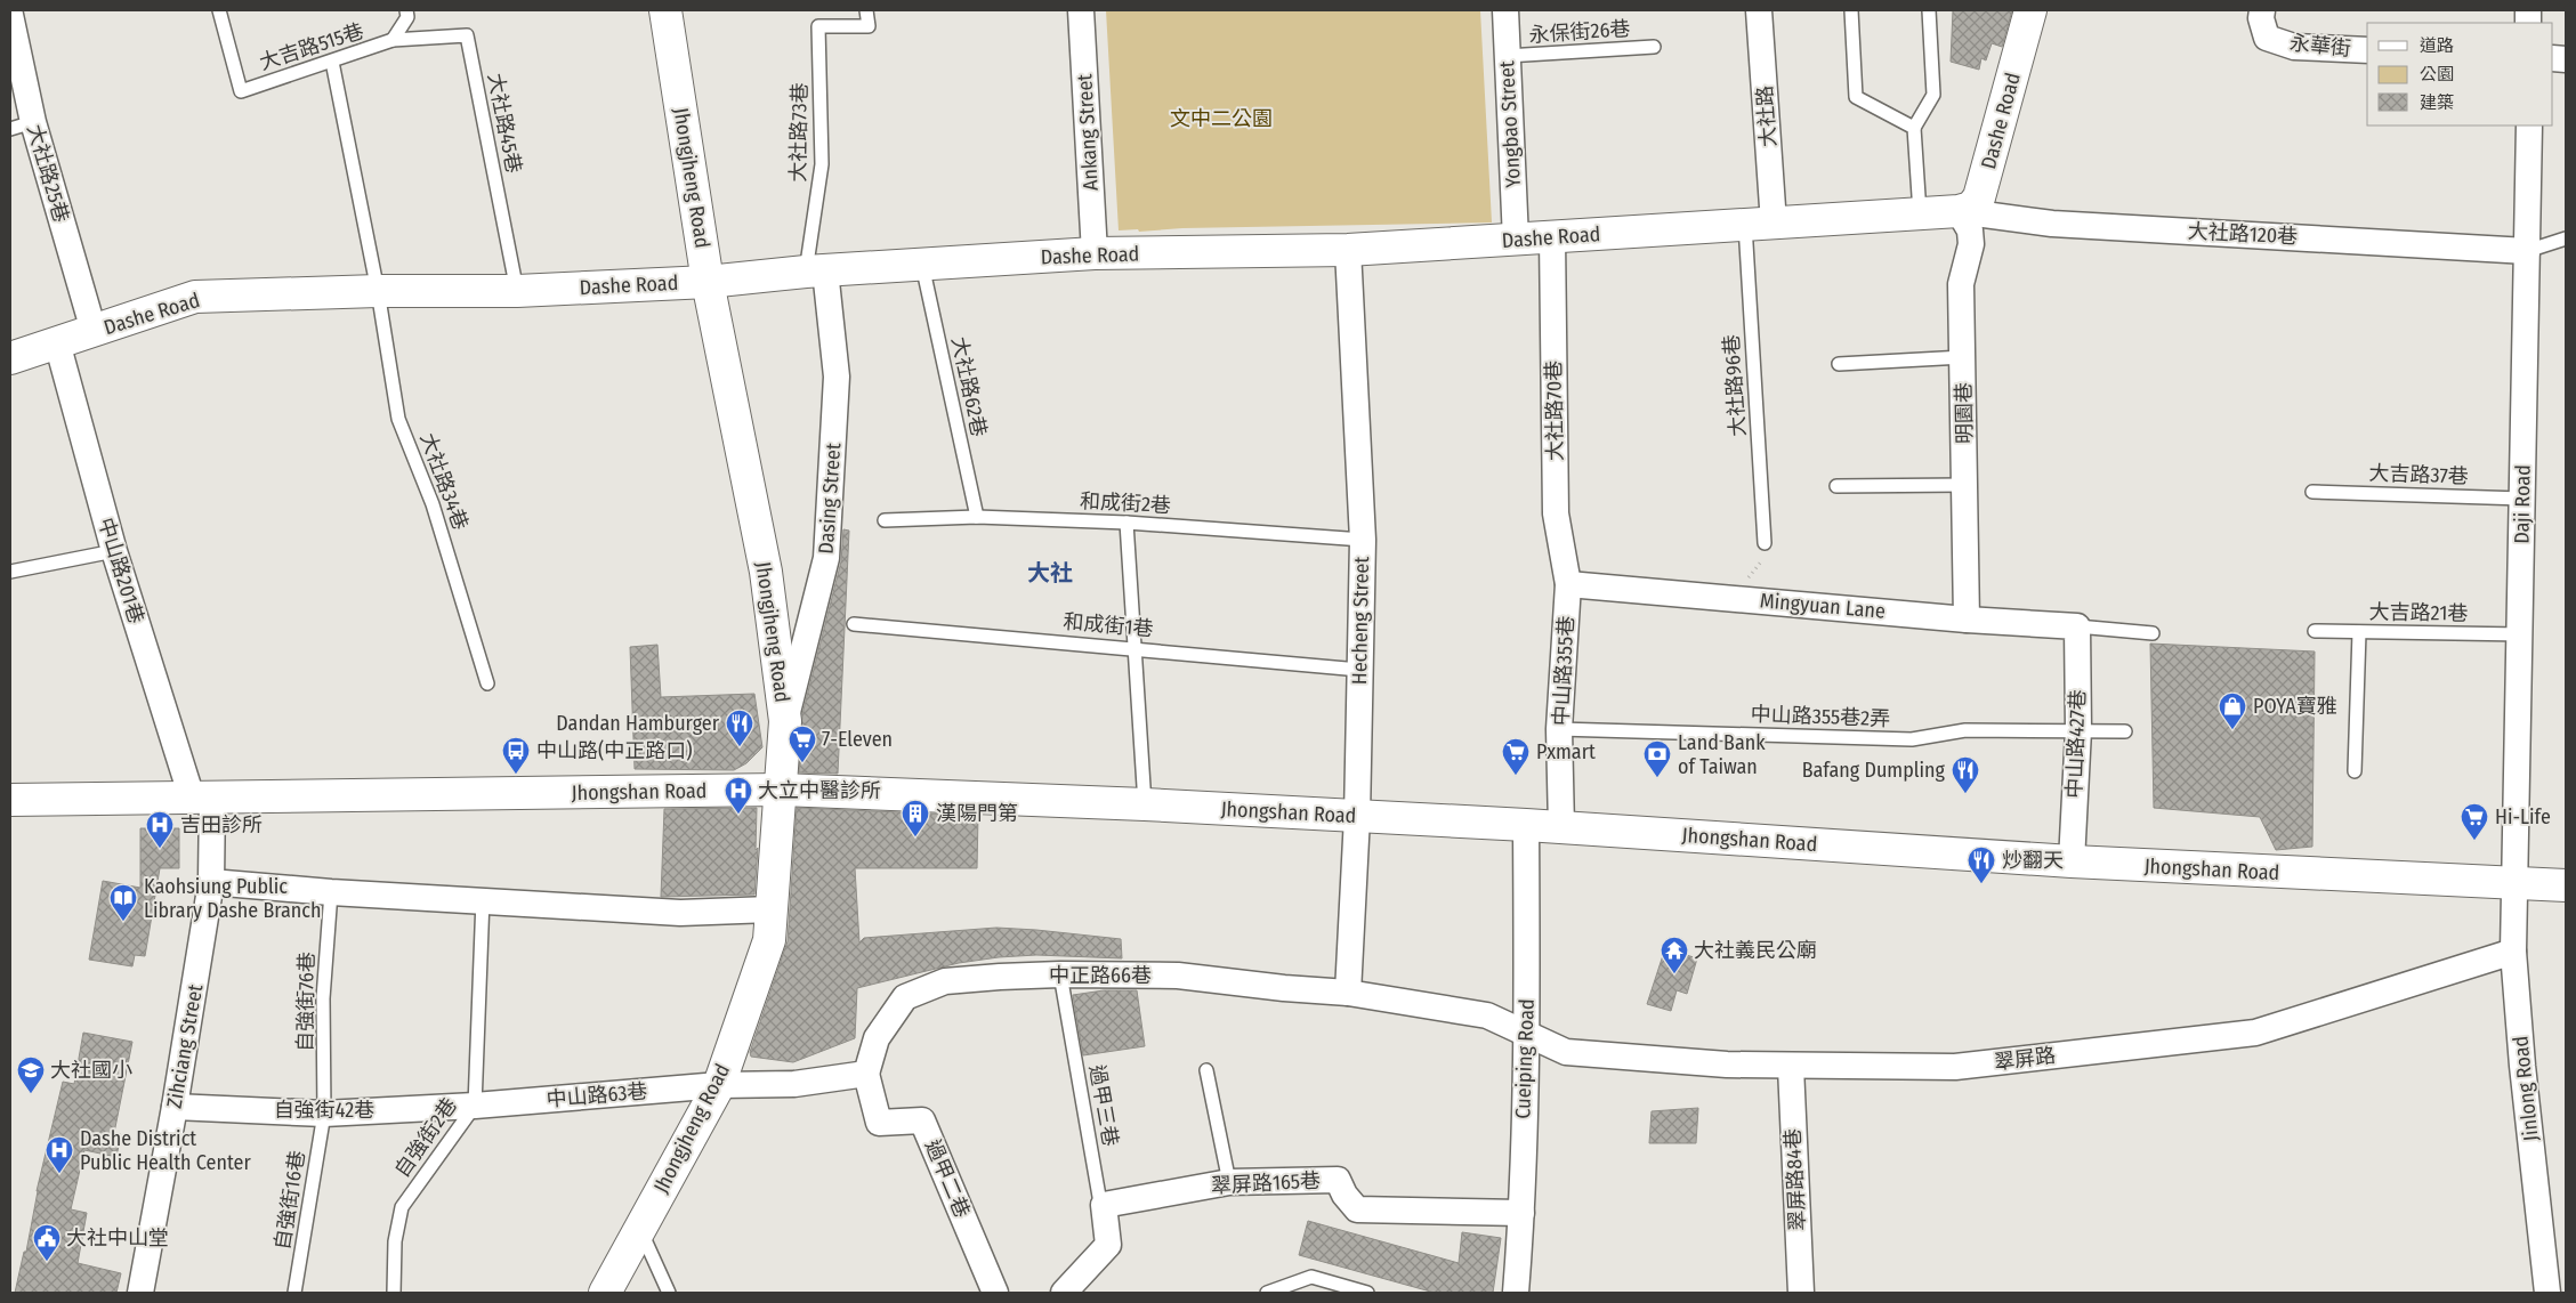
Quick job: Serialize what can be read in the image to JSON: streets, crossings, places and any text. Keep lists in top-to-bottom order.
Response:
{
  "streets": {
    "main road": ["Dashe Road", "Jhongjheng Road", "Jhongshan Road"],
    "street": [
      "永華街",
      "大社路",
      "Yongbao Street",
      "Ankang Street",
      "大社路25巷",
      "大社路120巷",
      "大社路70巷",
      "明園巷",
      "Dasing Street",
      "Daji Road",
      "中山路201巷",
      "Mingyuan Lane",
      "Hecheng Street",
      "中山路355巷",
      "中山路427巷",
      "中正路66巷",
      "Zihciang Street",
      "Cueiping Road",
      "翠屏路",
      "Jinlong Road",
      "中山路63巷",
      "自強街42巷",
      "過甲二巷",
      "翠屏路84巷",
      "翠屏路165巷"
    ],
    "lane": [
      "永保街26巷",
      "大吉路515巷",
      "大社路45巷",
      "大社路73巷",
      "大社路96巷",
      "大社路62巷",
      "大吉路37巷",
      "大社路34巷",
      "和成街2巷",
      "大吉路21巷",
      "和成街1巷",
      "中山路355巷2弄",
      "自強街76巷",
      "過甲三巷",
      "自強街2巷",
      "自強街16巷"
    ]
  },
  "crossings": [
    ["永保街26巷", "Yongbao Street"],
    ["大吉路515巷", "大社路45巷"],
    ["大吉路515巷", "大社路34巷"],
    ["大社路", "Dashe Road"],
    ["大社路", "大社路96巷"],
    ["Dashe Road", "大社路45巷"],
    ["Dashe Road", "Yongbao Street"],
    ["Dashe Road", "大社路73巷"],
    ["Dashe Road", "Ankang Street"],
    ["Dashe Road", "大社路25巷"],
    ["Dashe Road", "Jhongjheng Road"],
    ["Dashe Road", "大社路120巷"],
    ["Dashe Road", "大社路96巷"],
    ["Dashe Road", "大社路62巷"],
    ["Dashe Road", "大社路70巷"],
    ["Dashe Road", "明園巷"],
    ["Dashe Road", "大社路34巷"],
    ["Dashe Road", "Dasing Street"],
    ["Dashe Road", "中山路201巷"],
    ["Dashe Road", "Hecheng Street"],
    ["大社路73巷", "Dasing Street"],
    ["Jhongjheng Road", "Dasing Street"],
    ["Jhongjheng Road", "Jhongshan Road"],
    ["Jhongjheng Road", "中山路63巷"],
    ["大社路120巷", "明園巷"],
    ["大社路120巷", "Daji Road"],
    ["大社路62巷", "和成街2巷"],
    ["大社路70巷", "Mingyuan Lane"],
    ["大社路70巷", "中山路355巷"],
    ["明園巷", "Mingyuan Lane"],
    ["大吉路37巷", "Daji Road"],
    ["和成街2巷", "Hecheng Street"],
    ["Daji Road", "大吉路21巷"],
    ["Daji Road", "Jhongshan Road"],
    ["Daji Road", "Jinlong Road"],
    ["中山路201巷", "Jhongshan Road"],
    ["中山路201巷", "Zihciang Street"],
    ["Mingyuan Lane", "中山路355巷"],
    ["Mingyuan Lane", "中山路427巷"],
    ["Hecheng Street", "和成街1巷"],
    ["Hecheng Street", "Jhongshan Road"],
    ["Hecheng Street", "中正路66巷"],
    ["中山路355巷", "中山路355巷2弄"],
    ["中山路355巷", "Jhongshan Road"],
    ["中山路355巷2弄", "中山路427巷"],
    ["中山路427巷", "Jhongshan Road"],
    ["Jhongshan Road", "Zihciang Street"],
    ["Jhongshan Road", "Cueiping Road"],
    ["Jhongshan Road", "Jinlong Road"],
    ["中正路66巷", "Cueiping Road"],
    ["中正路66巷", "翠屏路"],
    ["中正路66巷", "過甲三巷"],
    ["中正路66巷", "過甲二巷"],
    ["自強街76巷", "自強街42巷"],
    ["自強街76巷", "自強街16巷"],
    ["Zihciang Street", "自強街42巷"],
    ["Cueiping Road", "翠屏路"],
    ["Cueiping Road", "翠屏路165巷"],
    ["翠屏路", "Jinlong Road"],
    ["翠屏路", "翠屏路84巷"],
    ["中山路63巷", "自強街42巷"],
    ["中山路63巷", "自強街2巷"],
    ["過甲三巷", "翠屏路165巷"],
    ["自強街42巷", "自強街2巷"],
    ["自強街42巷", "自強街16巷"]
  ],
  "districts": ["大社"],
  "parks": ["文中二公園"],
  "places": {
    "shop": ["POYA寶雅"],
    "restaurant": ["Dandan Hamburger", "Bafang Dumpling", "炒翻天"],
    "supermarket": ["7-Eleven", "Pxmart", "Hi-Life"],
    "bus stop": ["中山路(中正路口)"],
    "bank": ["Land Bank of Taiwan"],
    "hospital": ["大立中醫診所", "吉田診所", "Dashe District Public Health Center"],
    "building": ["漢陽門第"],
    "library": ["Kaohsiung Public Library Dashe Branch"],
    "temple": ["大社義民公廟"],
    "school or university": ["大社國小"],
    "public building": ["大社中山堂"]
  },
  "legend": ["道路", "公園", "建築"]
}
